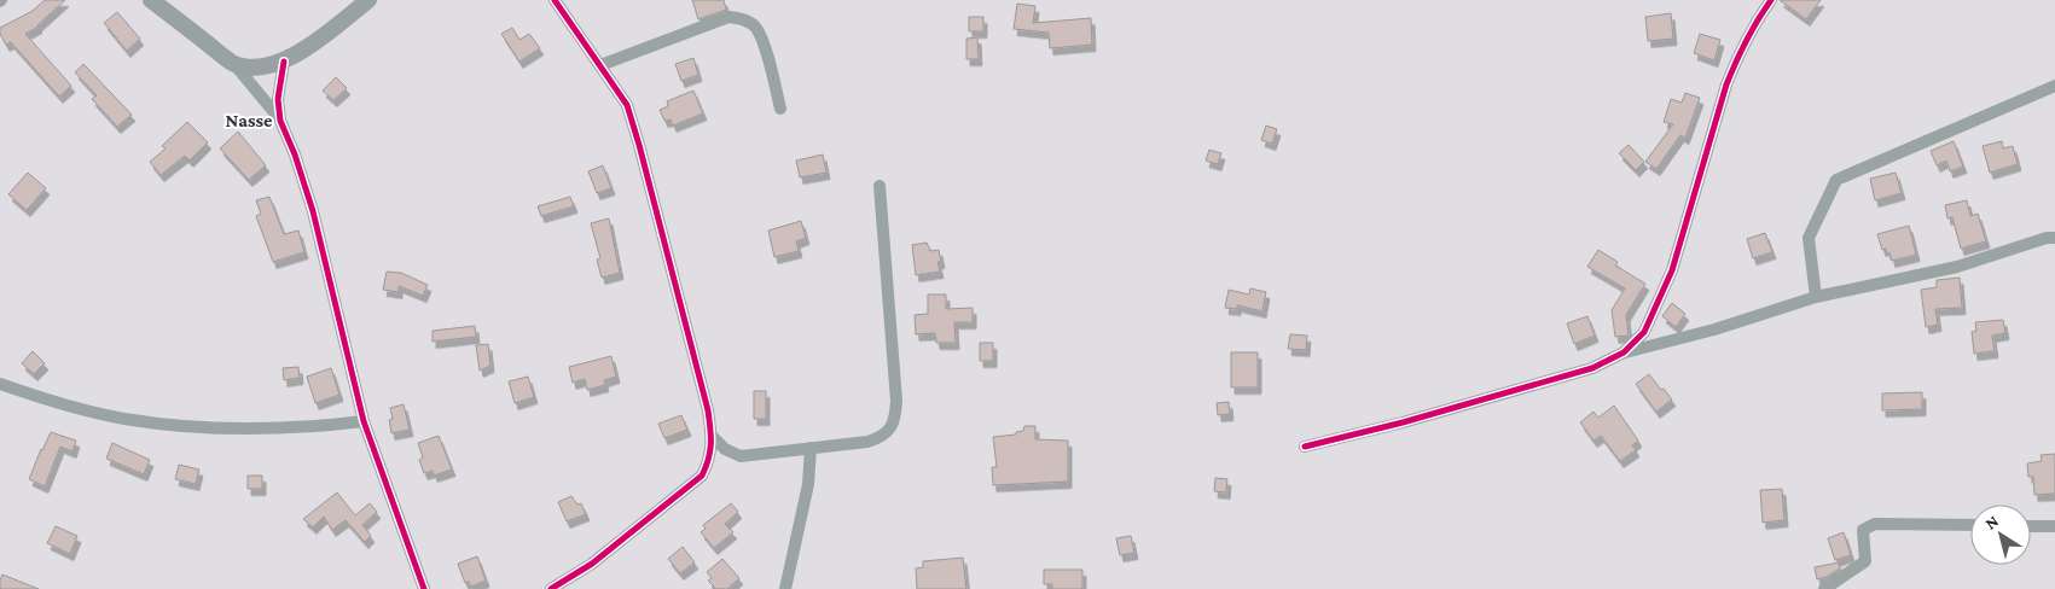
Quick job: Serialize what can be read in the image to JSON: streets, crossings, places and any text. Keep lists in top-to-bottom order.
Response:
{
  "districts": ["Nasse"],
  "north": "top left"
}
